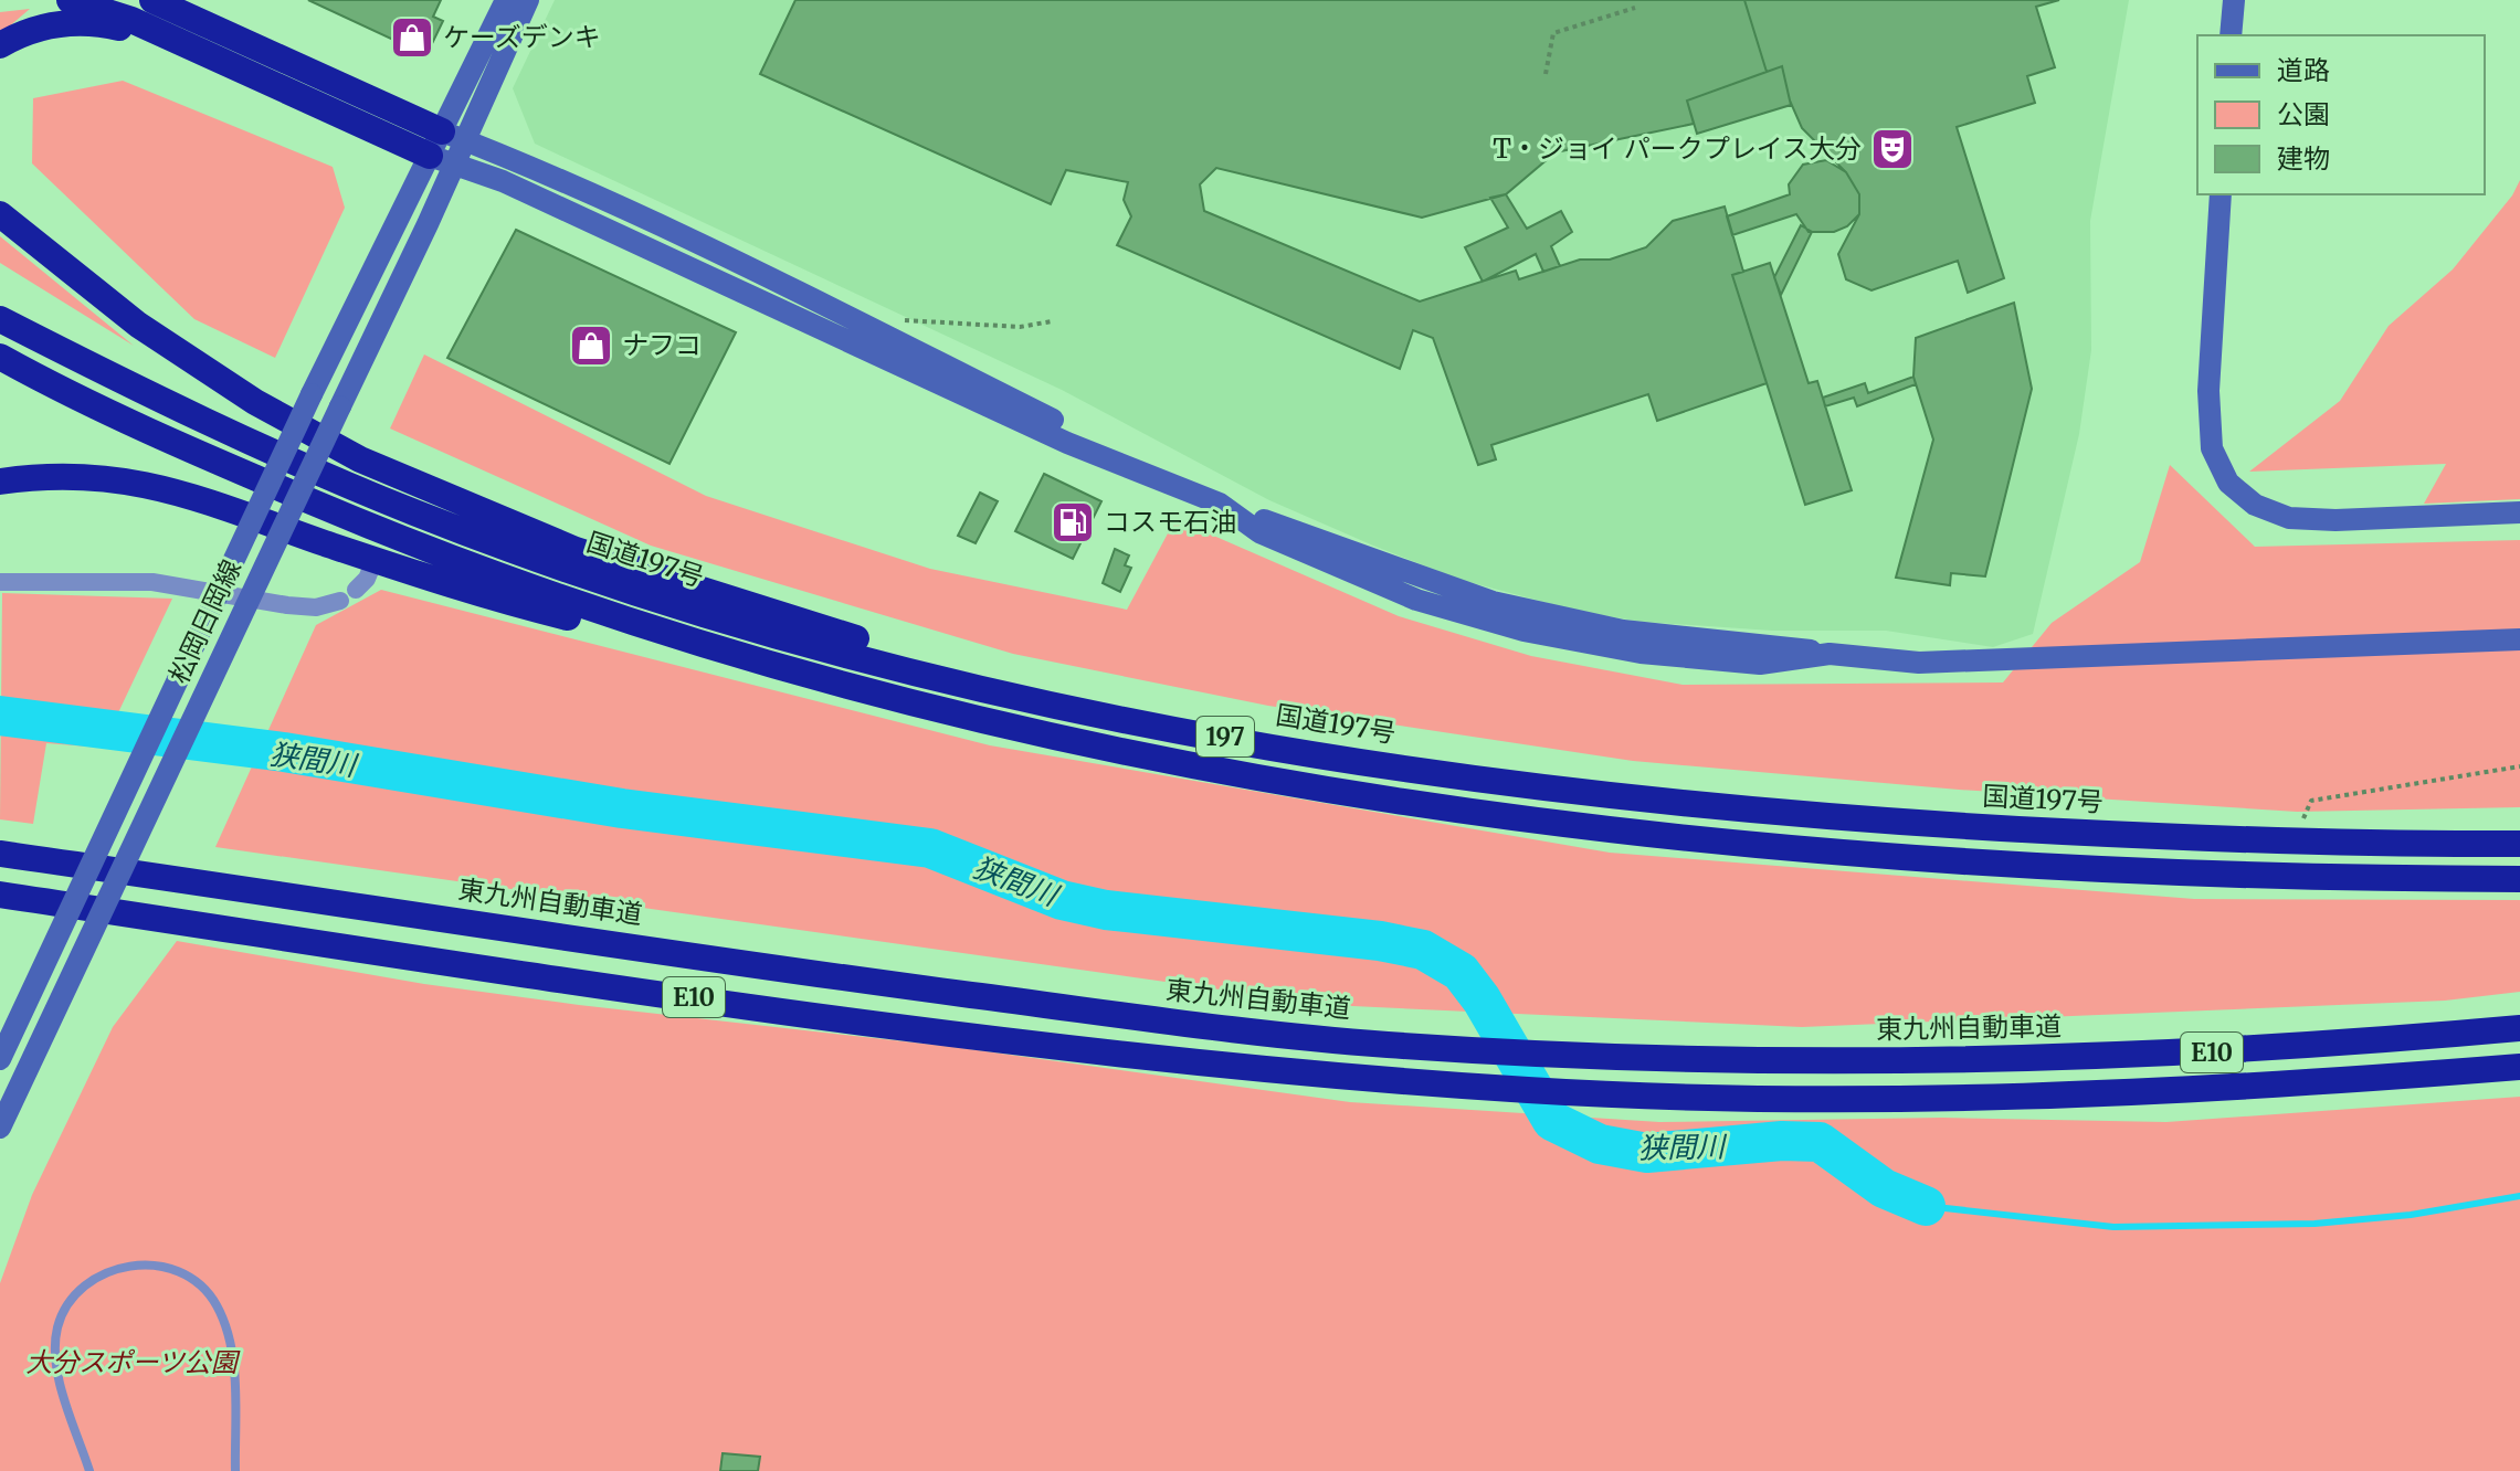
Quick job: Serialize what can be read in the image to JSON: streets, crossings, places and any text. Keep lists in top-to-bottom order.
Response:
{
  "streets": {
    "highway": [
      "国道197号",
      "197",
      "東九州自動車道",
      "E10"
    ],
    "street": ["松岡日岡線"]
  },
  "water": ["狭間川"],
  "parks": ["大分スポーツ公園"],
  "places": {
    "shop": ["ケーズデンキ", "ナフコ"],
    "theatre": ["T・ジョイ パークプレイス大分"],
    "fuel station": ["コスモ石油"]
  },
  "legend": ["道路", "公園", "建物"]
}
